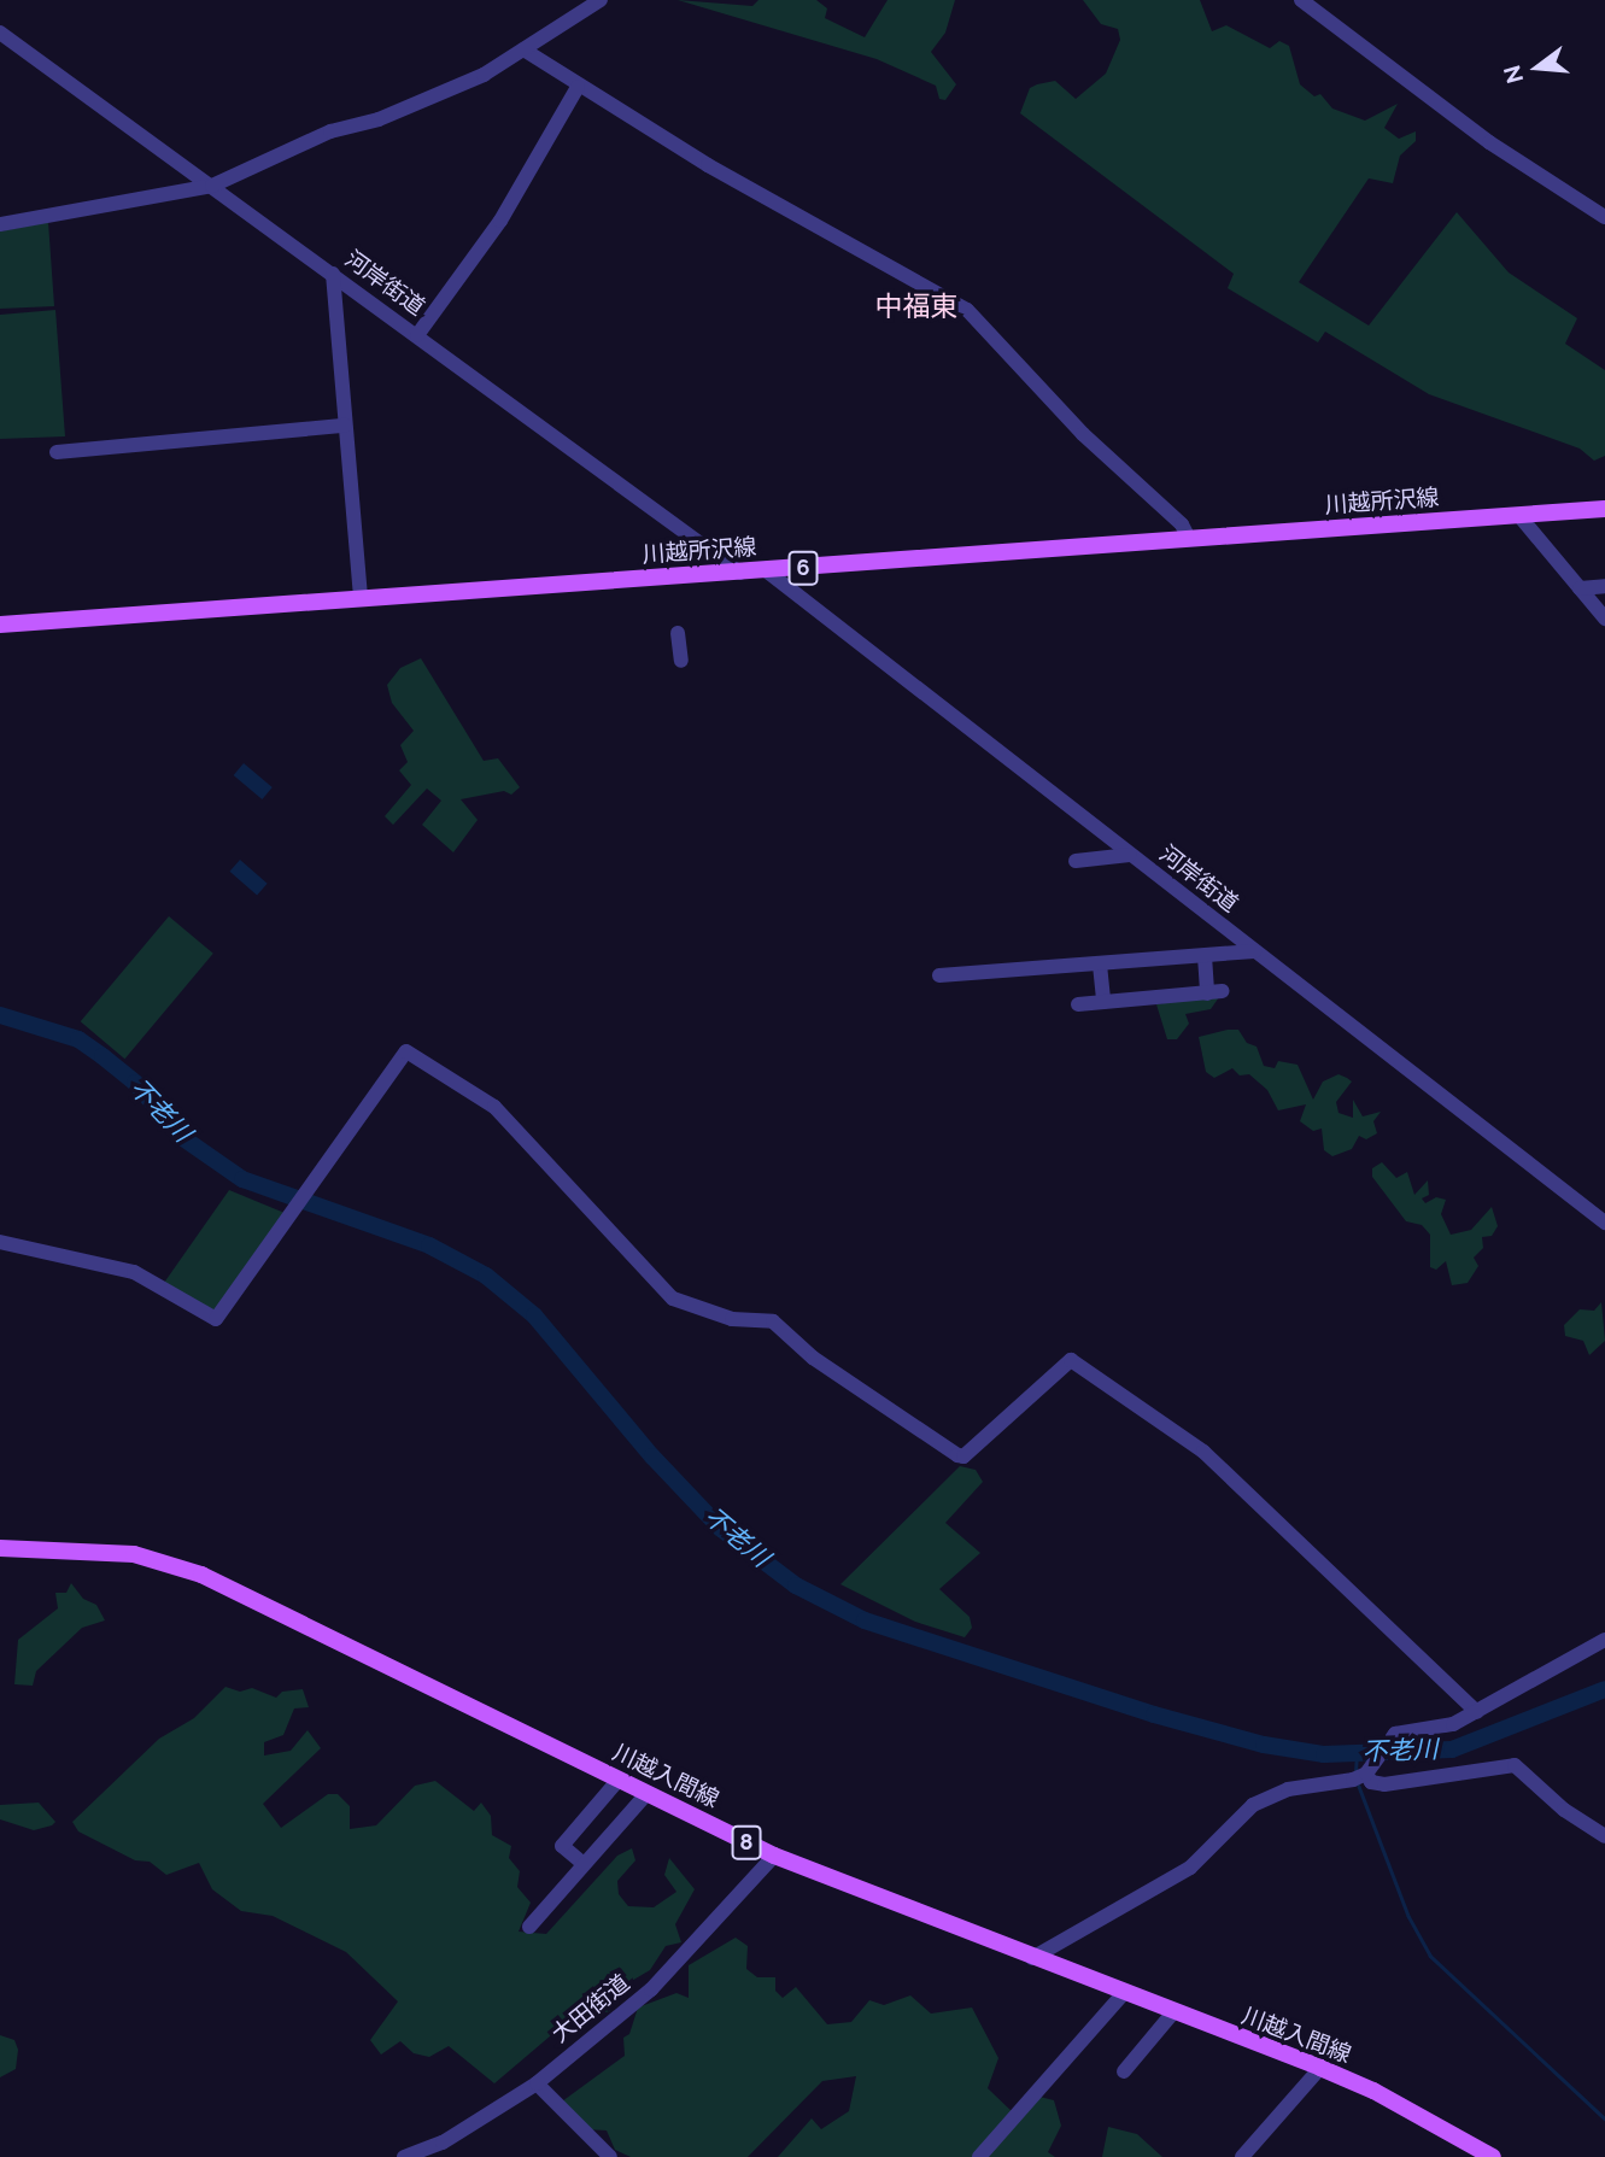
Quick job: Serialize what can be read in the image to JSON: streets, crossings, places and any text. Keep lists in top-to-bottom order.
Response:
{
  "streets": {
    "main road": [
      "川越所沢線",
      "6",
      "川越入間線",
      "8"
    ],
    "street": ["河岸街道", "大田街道"]
  },
  "crossings": [
    ["河岸街道", "川越所沢線"],
    ["川越入間線", "大田街道"]
  ],
  "districts": ["中福東"],
  "water": ["不老川"],
  "north": "left"
}
